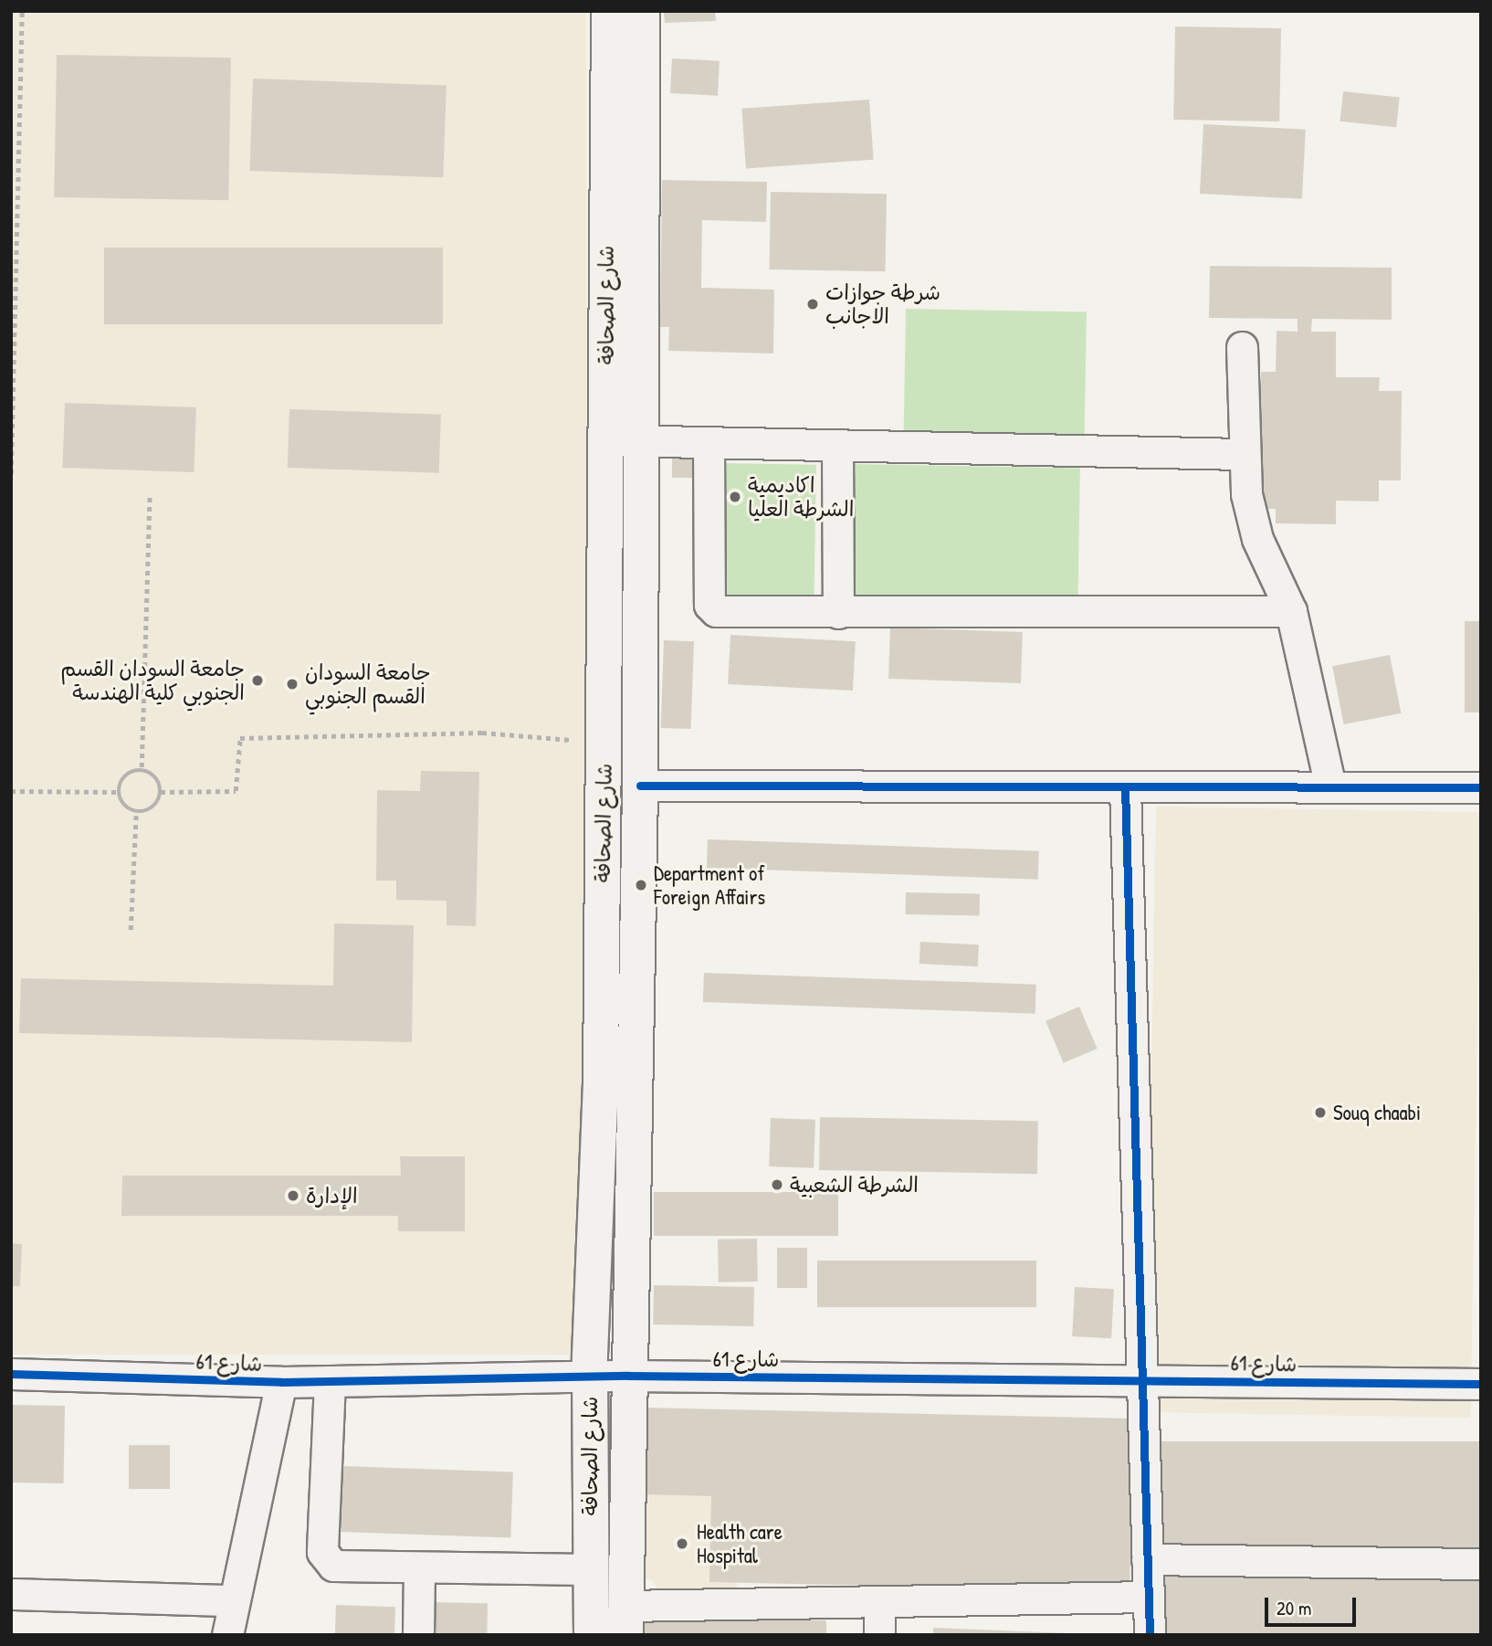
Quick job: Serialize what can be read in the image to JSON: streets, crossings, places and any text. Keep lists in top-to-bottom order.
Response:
{
  "streets": {
    "main road": ["شارع الصحافة"],
    "street": ["شارع 61"]
  },
  "crossings": [
    ["شارع الصحافة", "شارع 61"]
  ],
  "places": [
    "شرطة جوازات الاجانب",
    "اكاديمية الشرطة العليا",
    "جامعة السودان القسم الجنوبي كلية الهندسة",
    "جامعة السودان القسم الجنوبي",
    "Department of Foreign Affairs",
    "Souq chaabi",
    "الشرطة الشعبية",
    "الإدارة",
    "Health care Hospital"
  ],
  "scale_bar": "20 m"
}
